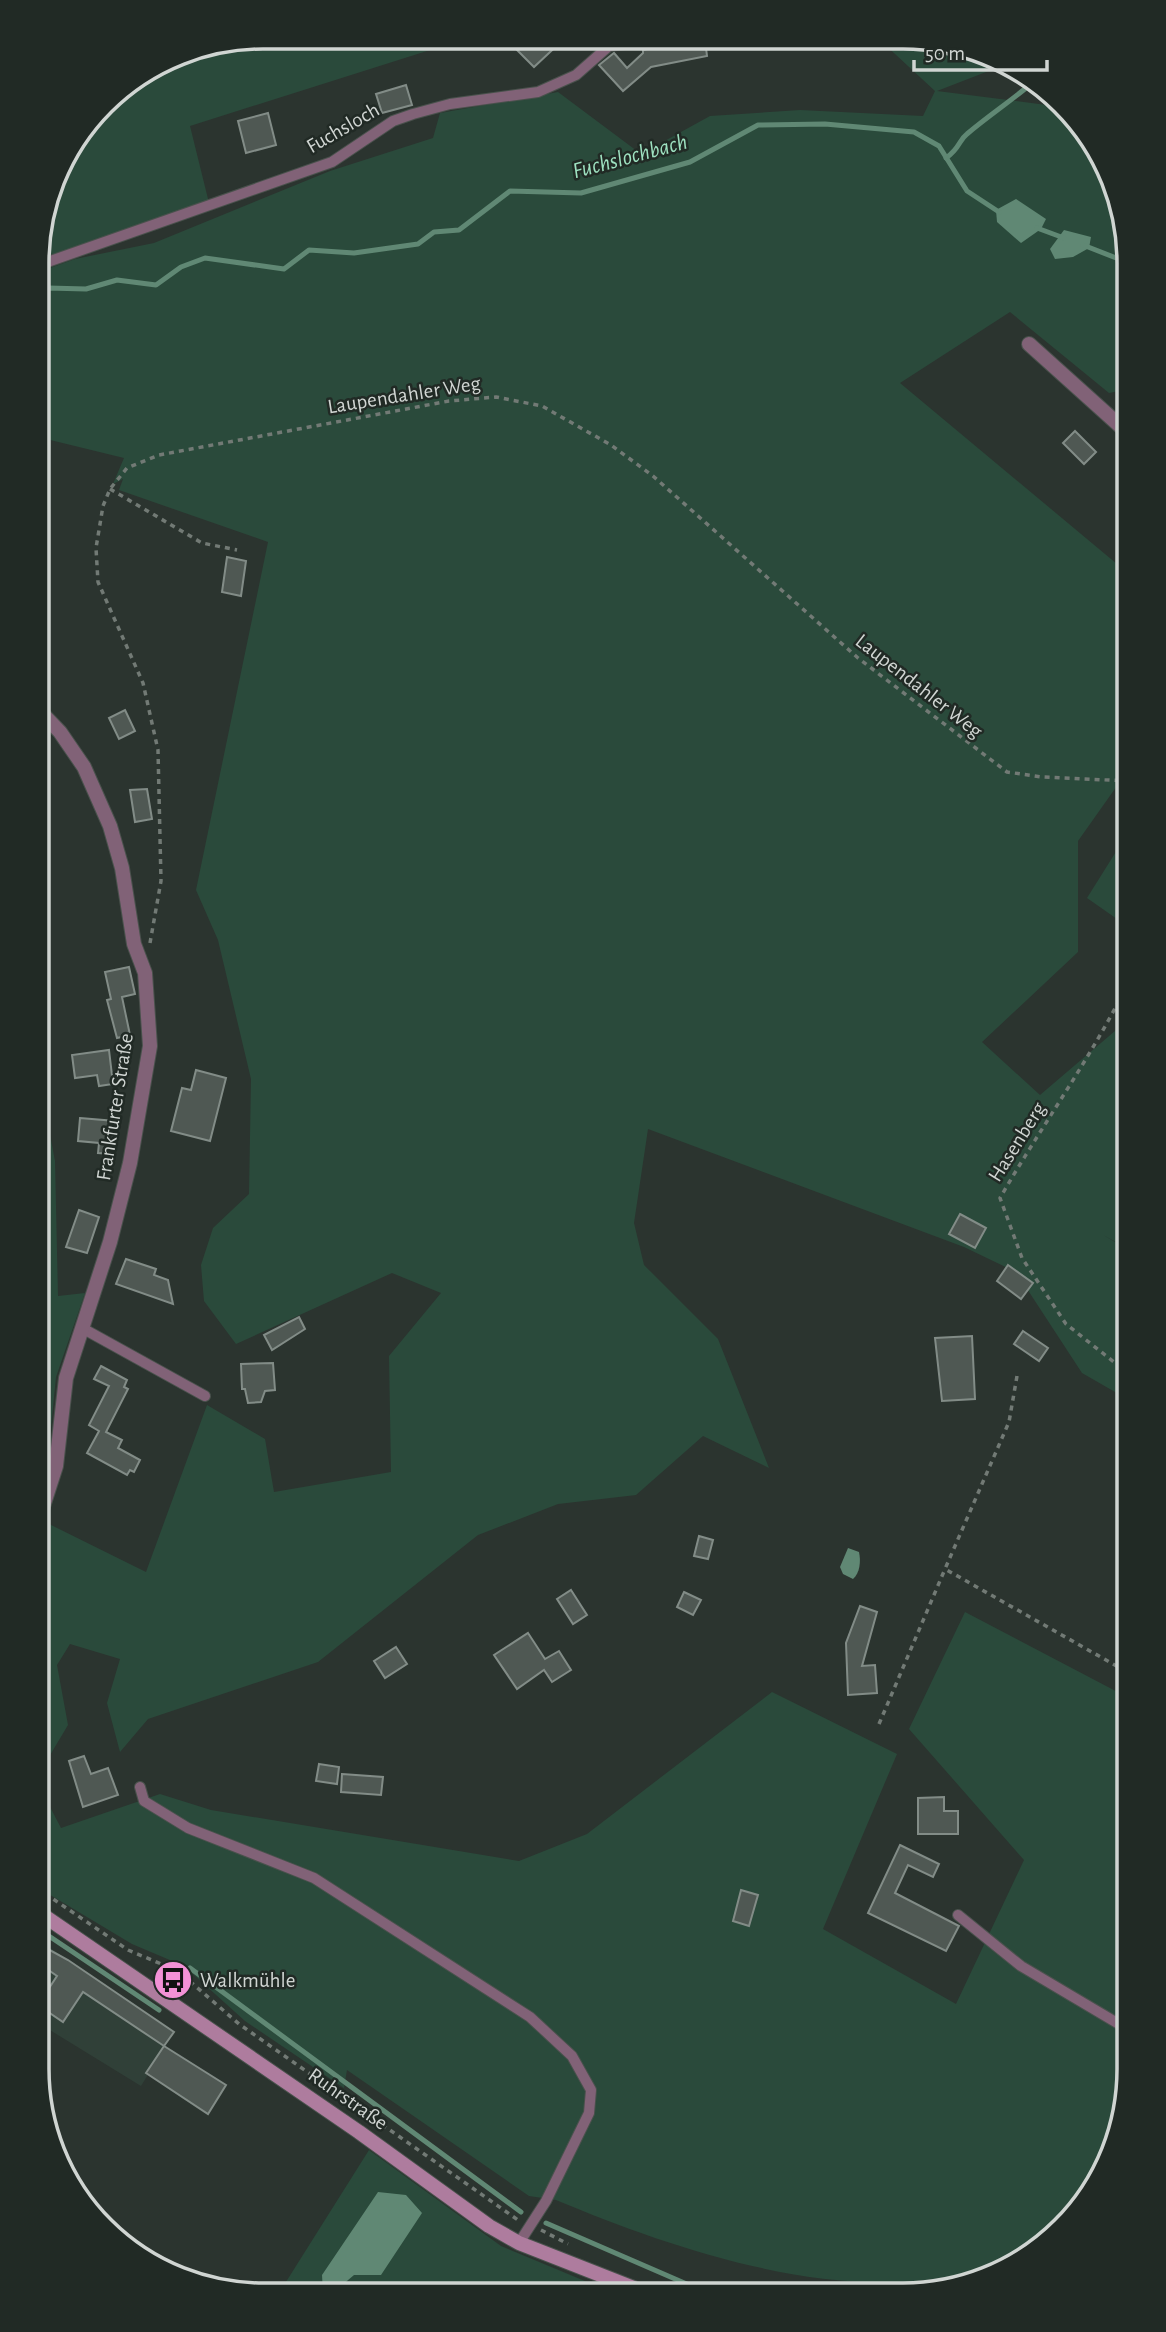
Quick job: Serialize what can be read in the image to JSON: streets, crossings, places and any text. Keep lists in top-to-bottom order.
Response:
{
  "streets": {
    "main road": ["Ruhrstraße"],
    "street": ["Frankfurter Straße"],
    "lane": ["Fuchsloch"],
    "path": ["Laupendahler Weg", "Hasenberg"]
  },
  "water": ["Fuchslochbach"],
  "places": {
    "bus stop": ["Walkmühle"]
  },
  "scale_bar": "50 m"
}
